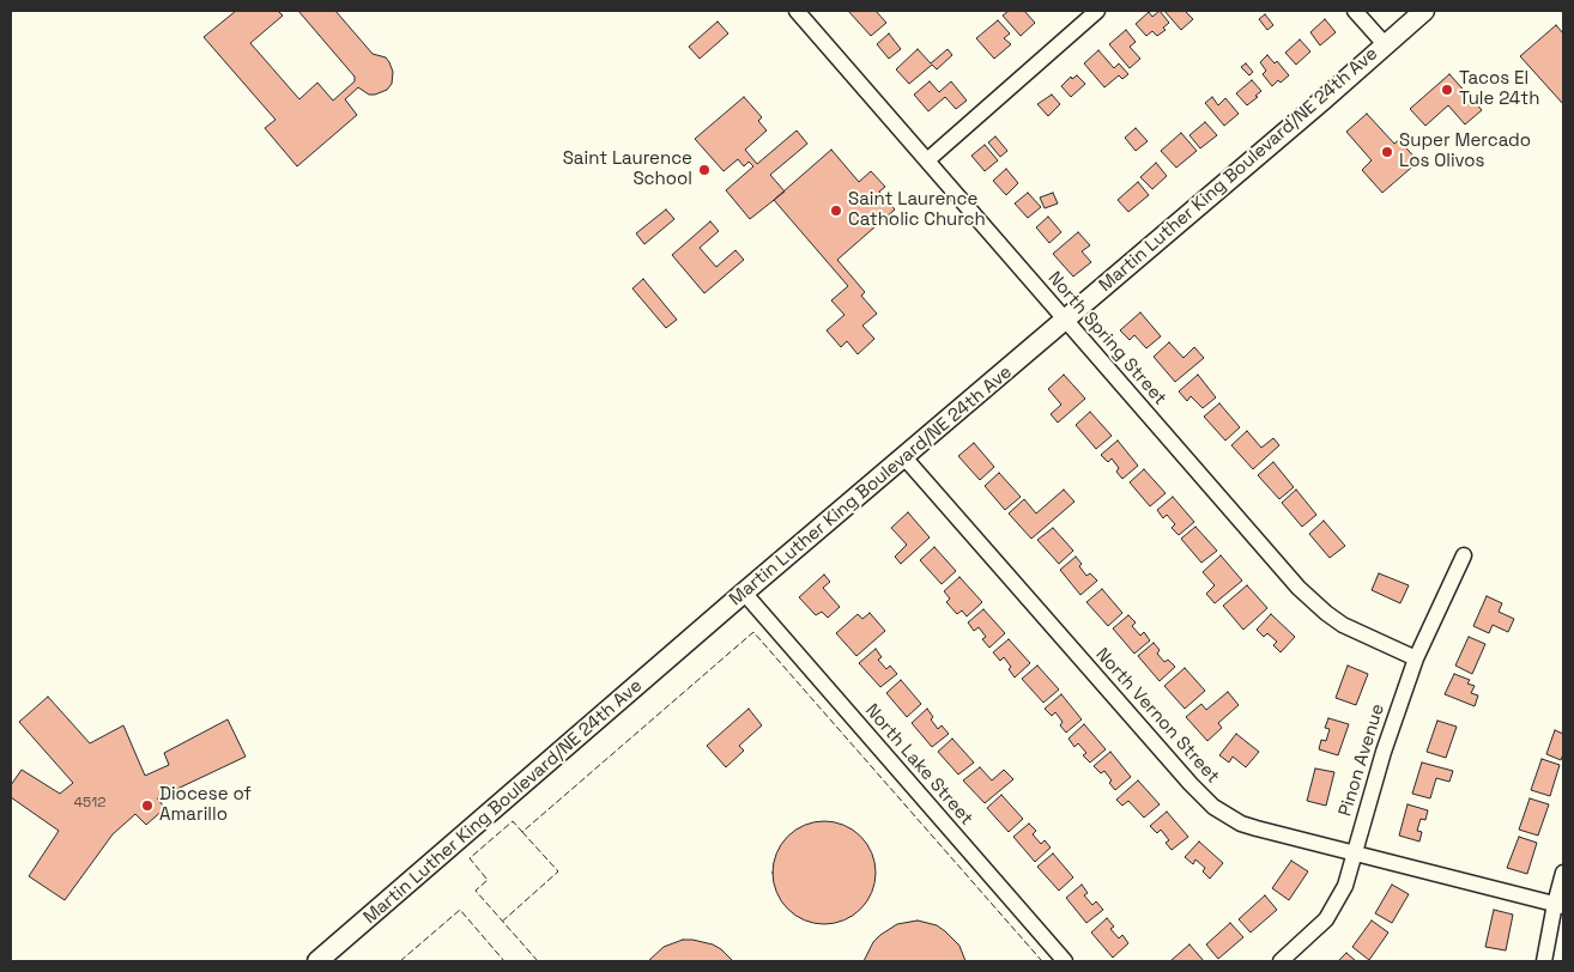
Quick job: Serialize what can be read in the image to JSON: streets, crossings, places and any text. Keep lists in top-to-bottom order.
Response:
{
  "streets": {
    "main road": ["Martin Luther King Boulevard/NE 24th Ave"],
    "street": [
      "North Spring Street",
      "North Vernon Street",
      "Pinon Avenue",
      "North Lake Street"
    ]
  },
  "crossings": [
    ["Martin Luther King Boulevard/NE 24th Ave", "North Spring Street"],
    ["Martin Luther King Boulevard/NE 24th Ave", "North Vernon Street"],
    ["Martin Luther King Boulevard/NE 24th Ave", "North Lake Street"],
    ["North Spring Street", "Pinon Avenue"],
    ["North Vernon Street", "Pinon Avenue"]
  ],
  "places": [
    "Tacos El Tule 24th",
    "Super Mercado Los Olivos",
    "Saint Laurence School",
    "Saint Laurence Catholic Church",
    "Diocese of Amarillo"
  ],
  "house_numbers": ["4512"]
}
